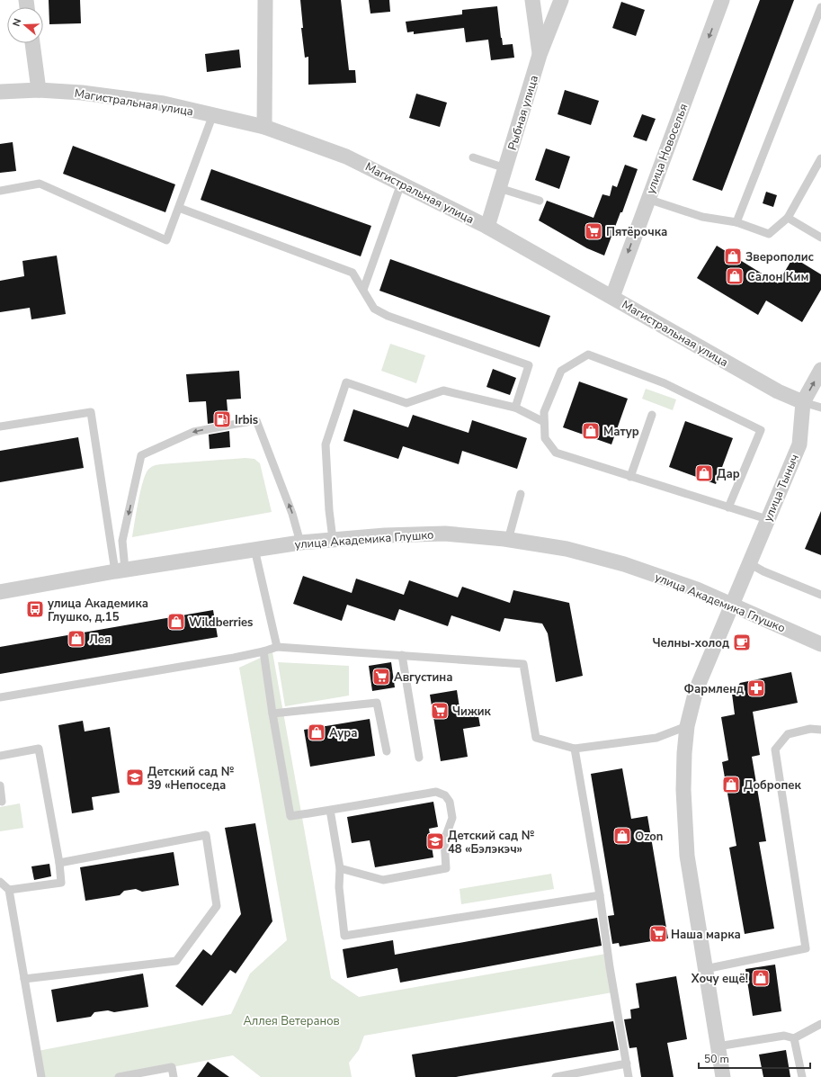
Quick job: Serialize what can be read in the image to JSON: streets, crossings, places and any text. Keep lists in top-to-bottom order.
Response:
{
  "streets": {
    "street": [
      "Магистральная улица",
      "Рыбная улица",
      "улица Новоселья",
      "улица Тыныч",
      "улица Академика Глушко"
    ]
  },
  "crossings": [
    ["Магистральная улица", "Рыбная улица"],
    ["Магистральная улица", "улица Новоселья"],
    ["Магистральная улица", "улица Тыныч"],
    ["улица Тыныч", "улица Академика Глушко"]
  ],
  "one_way": ["улица Новоселья"],
  "parks": ["Аллея Ветеранов"],
  "places": {
    "supermarket": [
      "Пятёрочка",
      "Августина",
      "Чижик",
      "Наша марка"
    ],
    "shop": [
      "Зверополис",
      "Салон Ким",
      "Матур",
      "Дар",
      "Wildberries",
      "Лея",
      "Аура",
      "Добропек",
      "Ozon",
      "Хочу ещё!"
    ],
    "fuel station": ["Irbis"],
    "bus stop": ["улица Академика Глушко, д.15"],
    "cafe": ["Челны-холод"],
    "pharmacy": ["Фармленд"],
    "school or university": ["Детский сад № 39 «Непоседа", "Детский сад № 48 «Бэлэкэч»"]
  },
  "scale_bar": "50 m",
  "north": "left"
}
